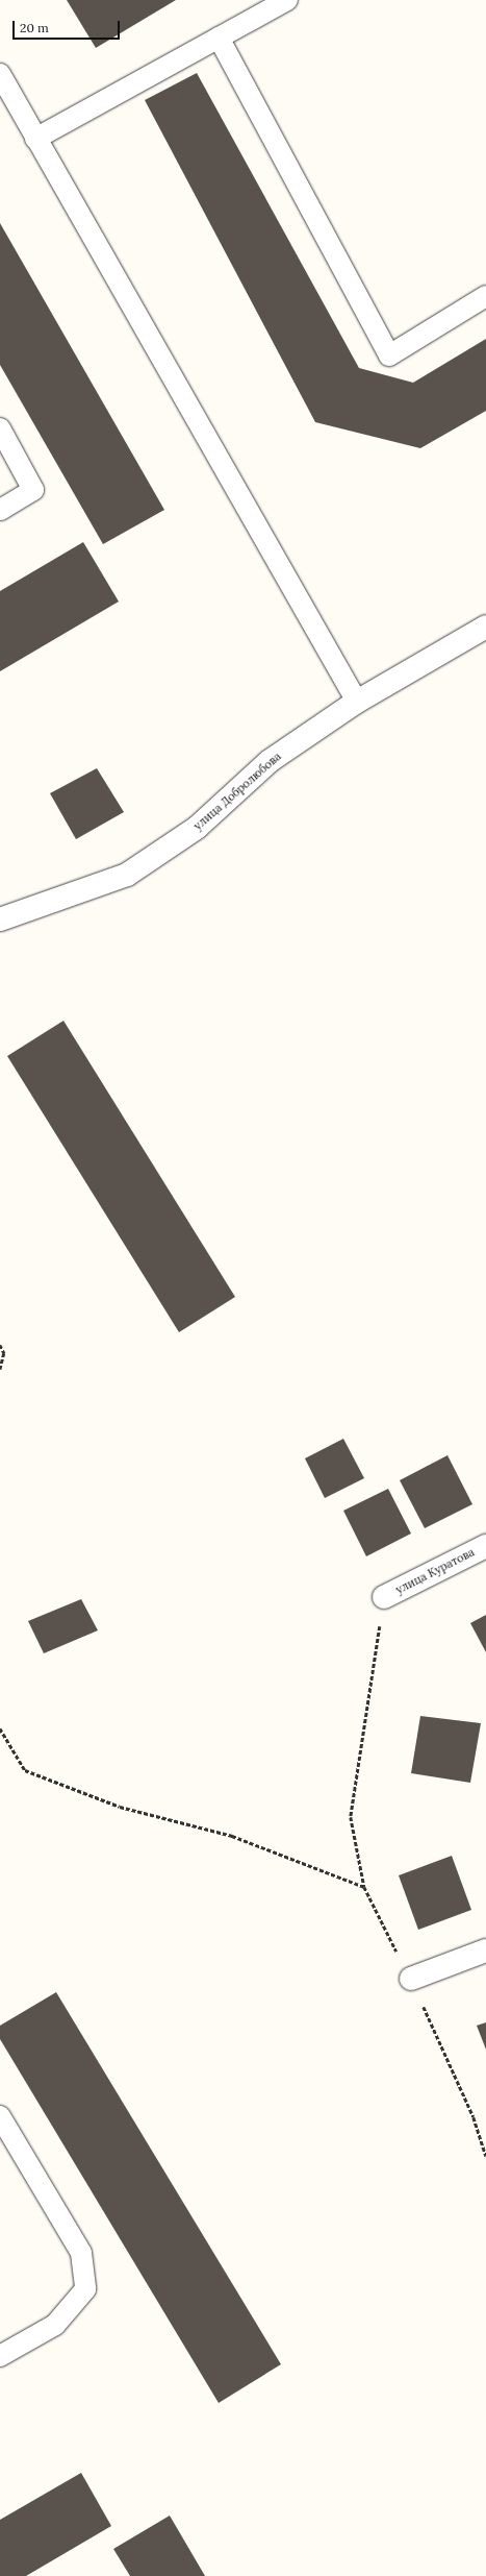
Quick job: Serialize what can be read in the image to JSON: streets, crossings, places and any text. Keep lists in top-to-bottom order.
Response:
{
  "streets": {
    "street": ["улица Добролюбова", "улица Куратова"]
  },
  "scale_bar": "20 m"
}
